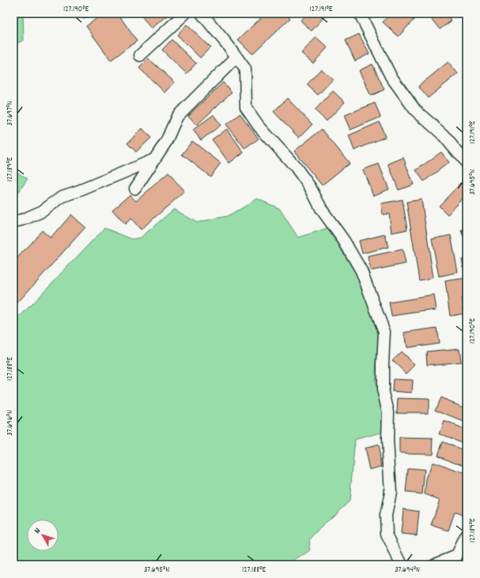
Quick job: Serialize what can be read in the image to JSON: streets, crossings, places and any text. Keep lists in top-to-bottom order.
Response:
{
  "north": "top left",
  "coordinates": [
    "127.190°E",
    "127.191°E",
    "37.697°N",
    "127.189°E",
    "37.695°N",
    "127.188°E",
    "37.696°N",
    "37.694°N"
  ]
}
